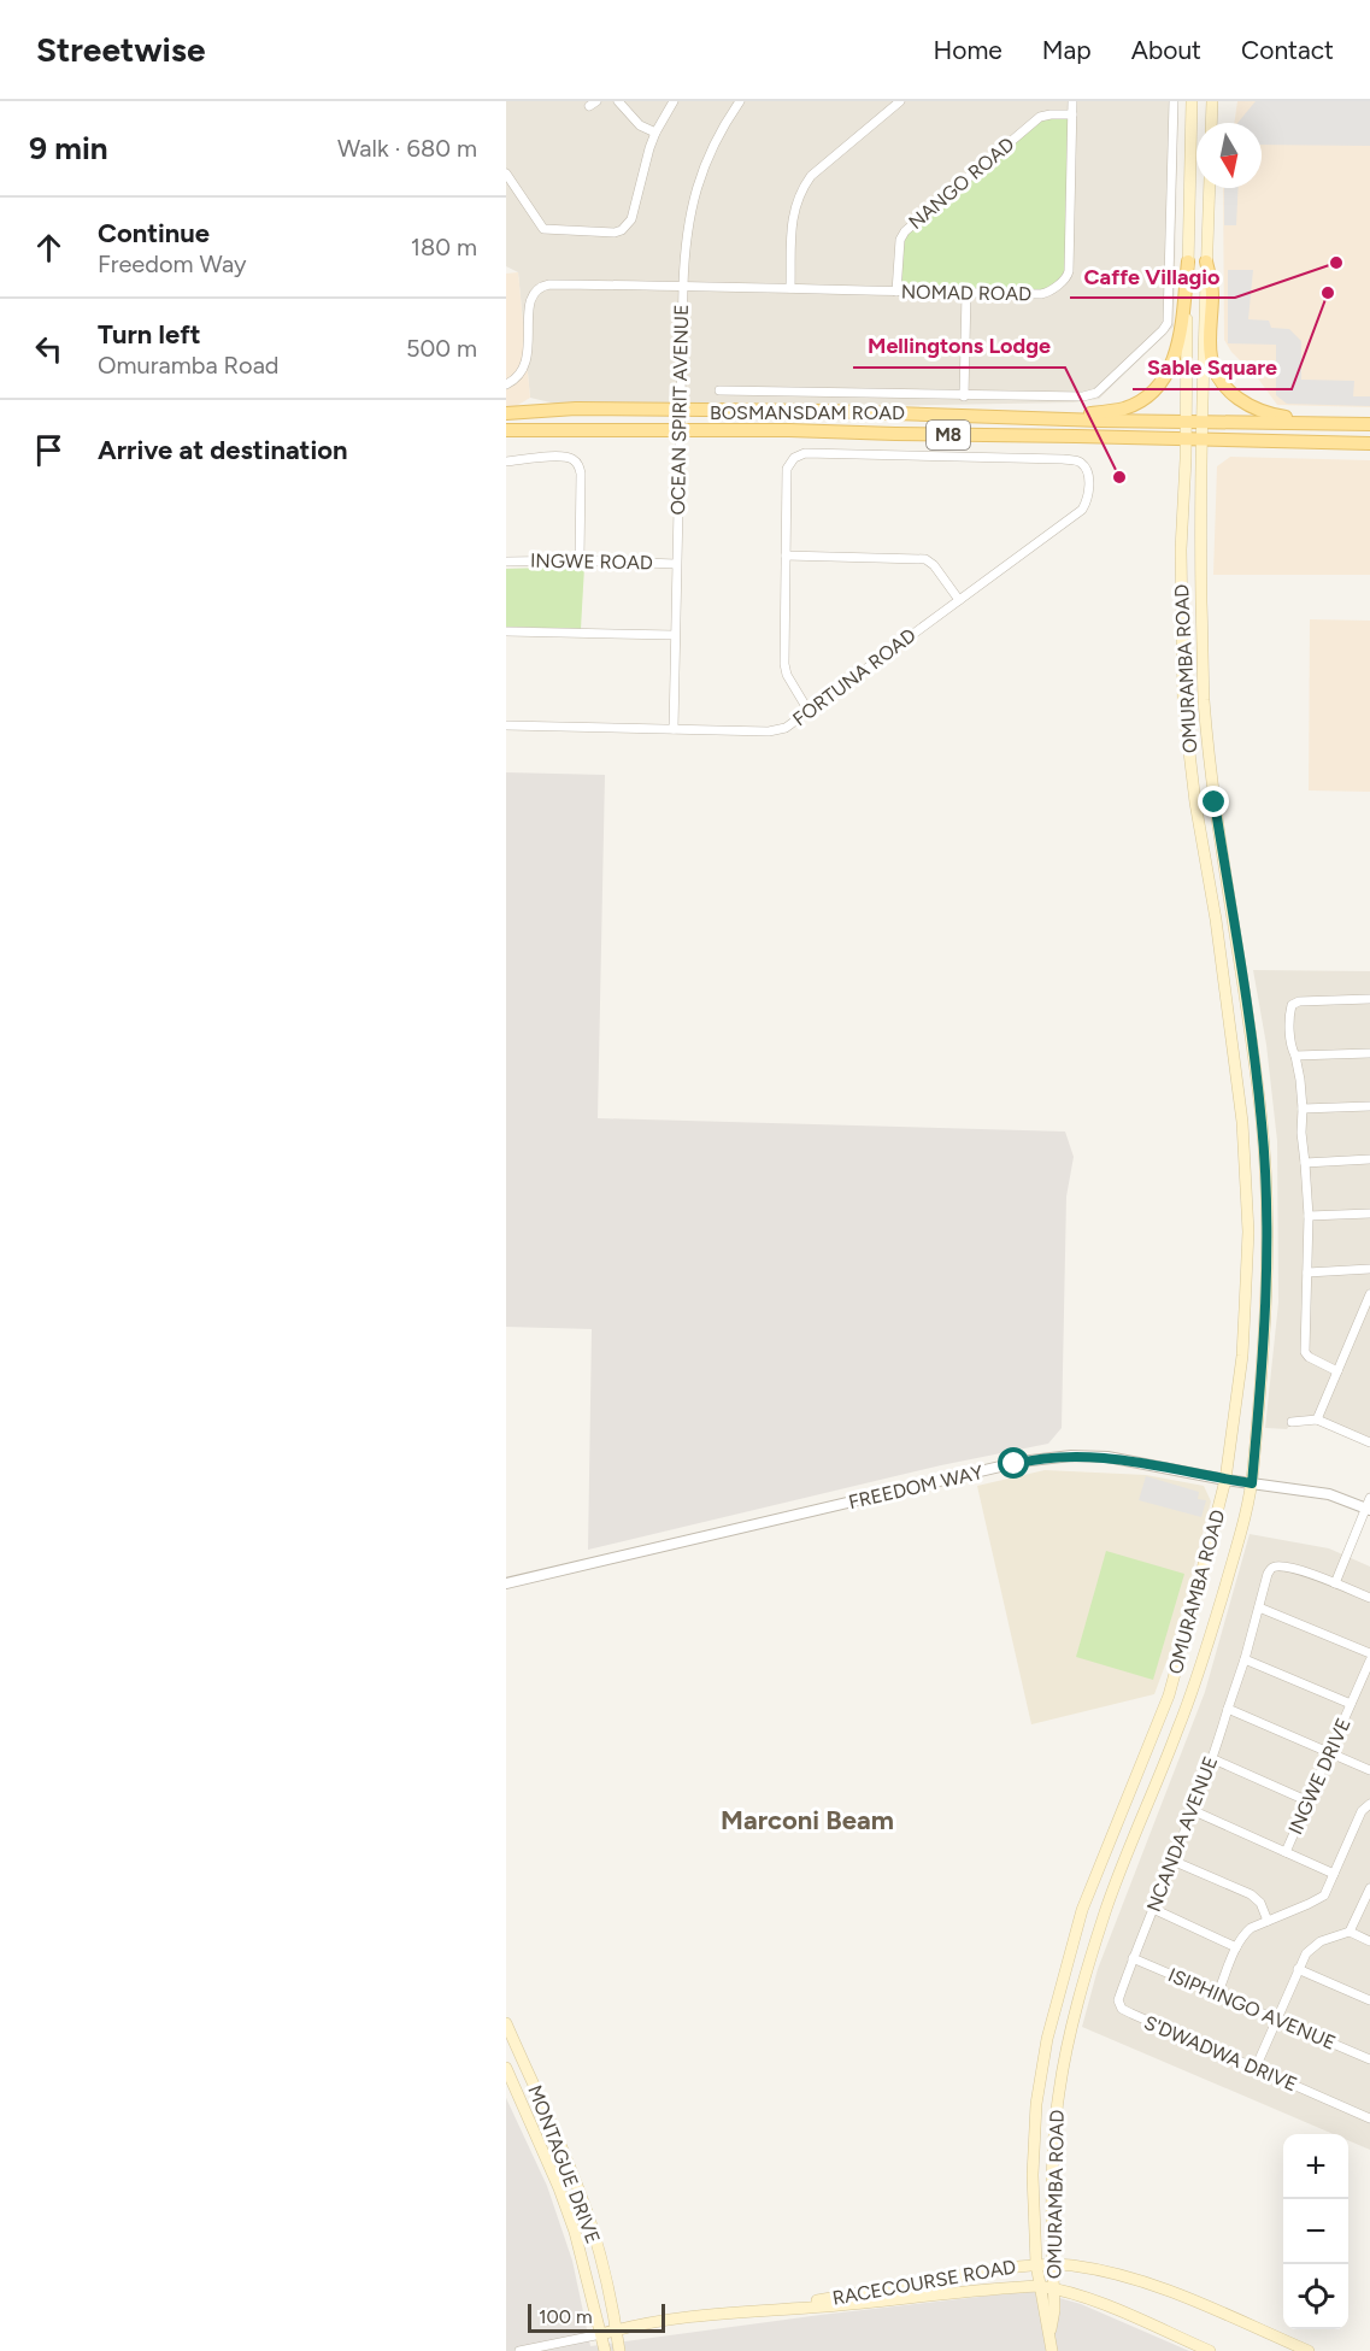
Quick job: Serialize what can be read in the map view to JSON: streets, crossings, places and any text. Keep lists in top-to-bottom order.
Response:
{
  "streets": {
    "main road": [
      "BOSMANSDAM ROAD",
      "M8",
      "OMURAMBA ROAD",
      "MONTAGUE DRIVE",
      "RACECOURSE ROAD"
    ],
    "street": [
      "NANGO ROAD",
      "NOMAD ROAD",
      "OCEAN SPIRIT AVENUE",
      "INGWE ROAD",
      "FORTUNA ROAD",
      "FREEDOM WAY",
      "INGWE DRIVE",
      "NCANDA AVENUE",
      "ISIPHINGO AVENUE",
      "S'DWADWA DRIVE"
    ]
  },
  "crossings": [
    ["NANGO ROAD", "NOMAD ROAD"],
    ["NOMAD ROAD", "OCEAN SPIRIT AVENUE"],
    ["OCEAN SPIRIT AVENUE", "BOSMANSDAM ROAD"],
    ["OCEAN SPIRIT AVENUE", "INGWE ROAD"],
    ["OCEAN SPIRIT AVENUE", "FORTUNA ROAD"],
    ["BOSMANSDAM ROAD", "OMURAMBA ROAD"],
    ["OMURAMBA ROAD", "FREEDOM WAY"],
    ["OMURAMBA ROAD", "RACECOURSE ROAD"],
    ["NCANDA AVENUE", "ISIPHINGO AVENUE"],
    ["NCANDA AVENUE", "S'DWADWA DRIVE"],
    ["ISIPHINGO AVENUE", "S'DWADWA DRIVE"],
    ["MONTAGUE DRIVE", "RACECOURSE ROAD"]
  ],
  "districts": ["Marconi Beam"],
  "places": ["Caffe Villagio", "Sable Square", "Mellingtons Lodge"],
  "scale_bar": "100 m",
  "north": "bottom",
  "page": {
    "header": "Streetwise",
    "nav": [
      "Home",
      "Map",
      "About",
      "Contact"
    ],
    "heading": ["9 min", "Walk · 680 m"],
    "list": [
      ["Continue", "Freedom Way", "180 m"],
      ["Turn left", "Omuramba Road", "500 m"],
      "Arrive at destination"
    ],
    "map_buttons": ["+", "−"],
    "scale": "100 m"
  }
}
